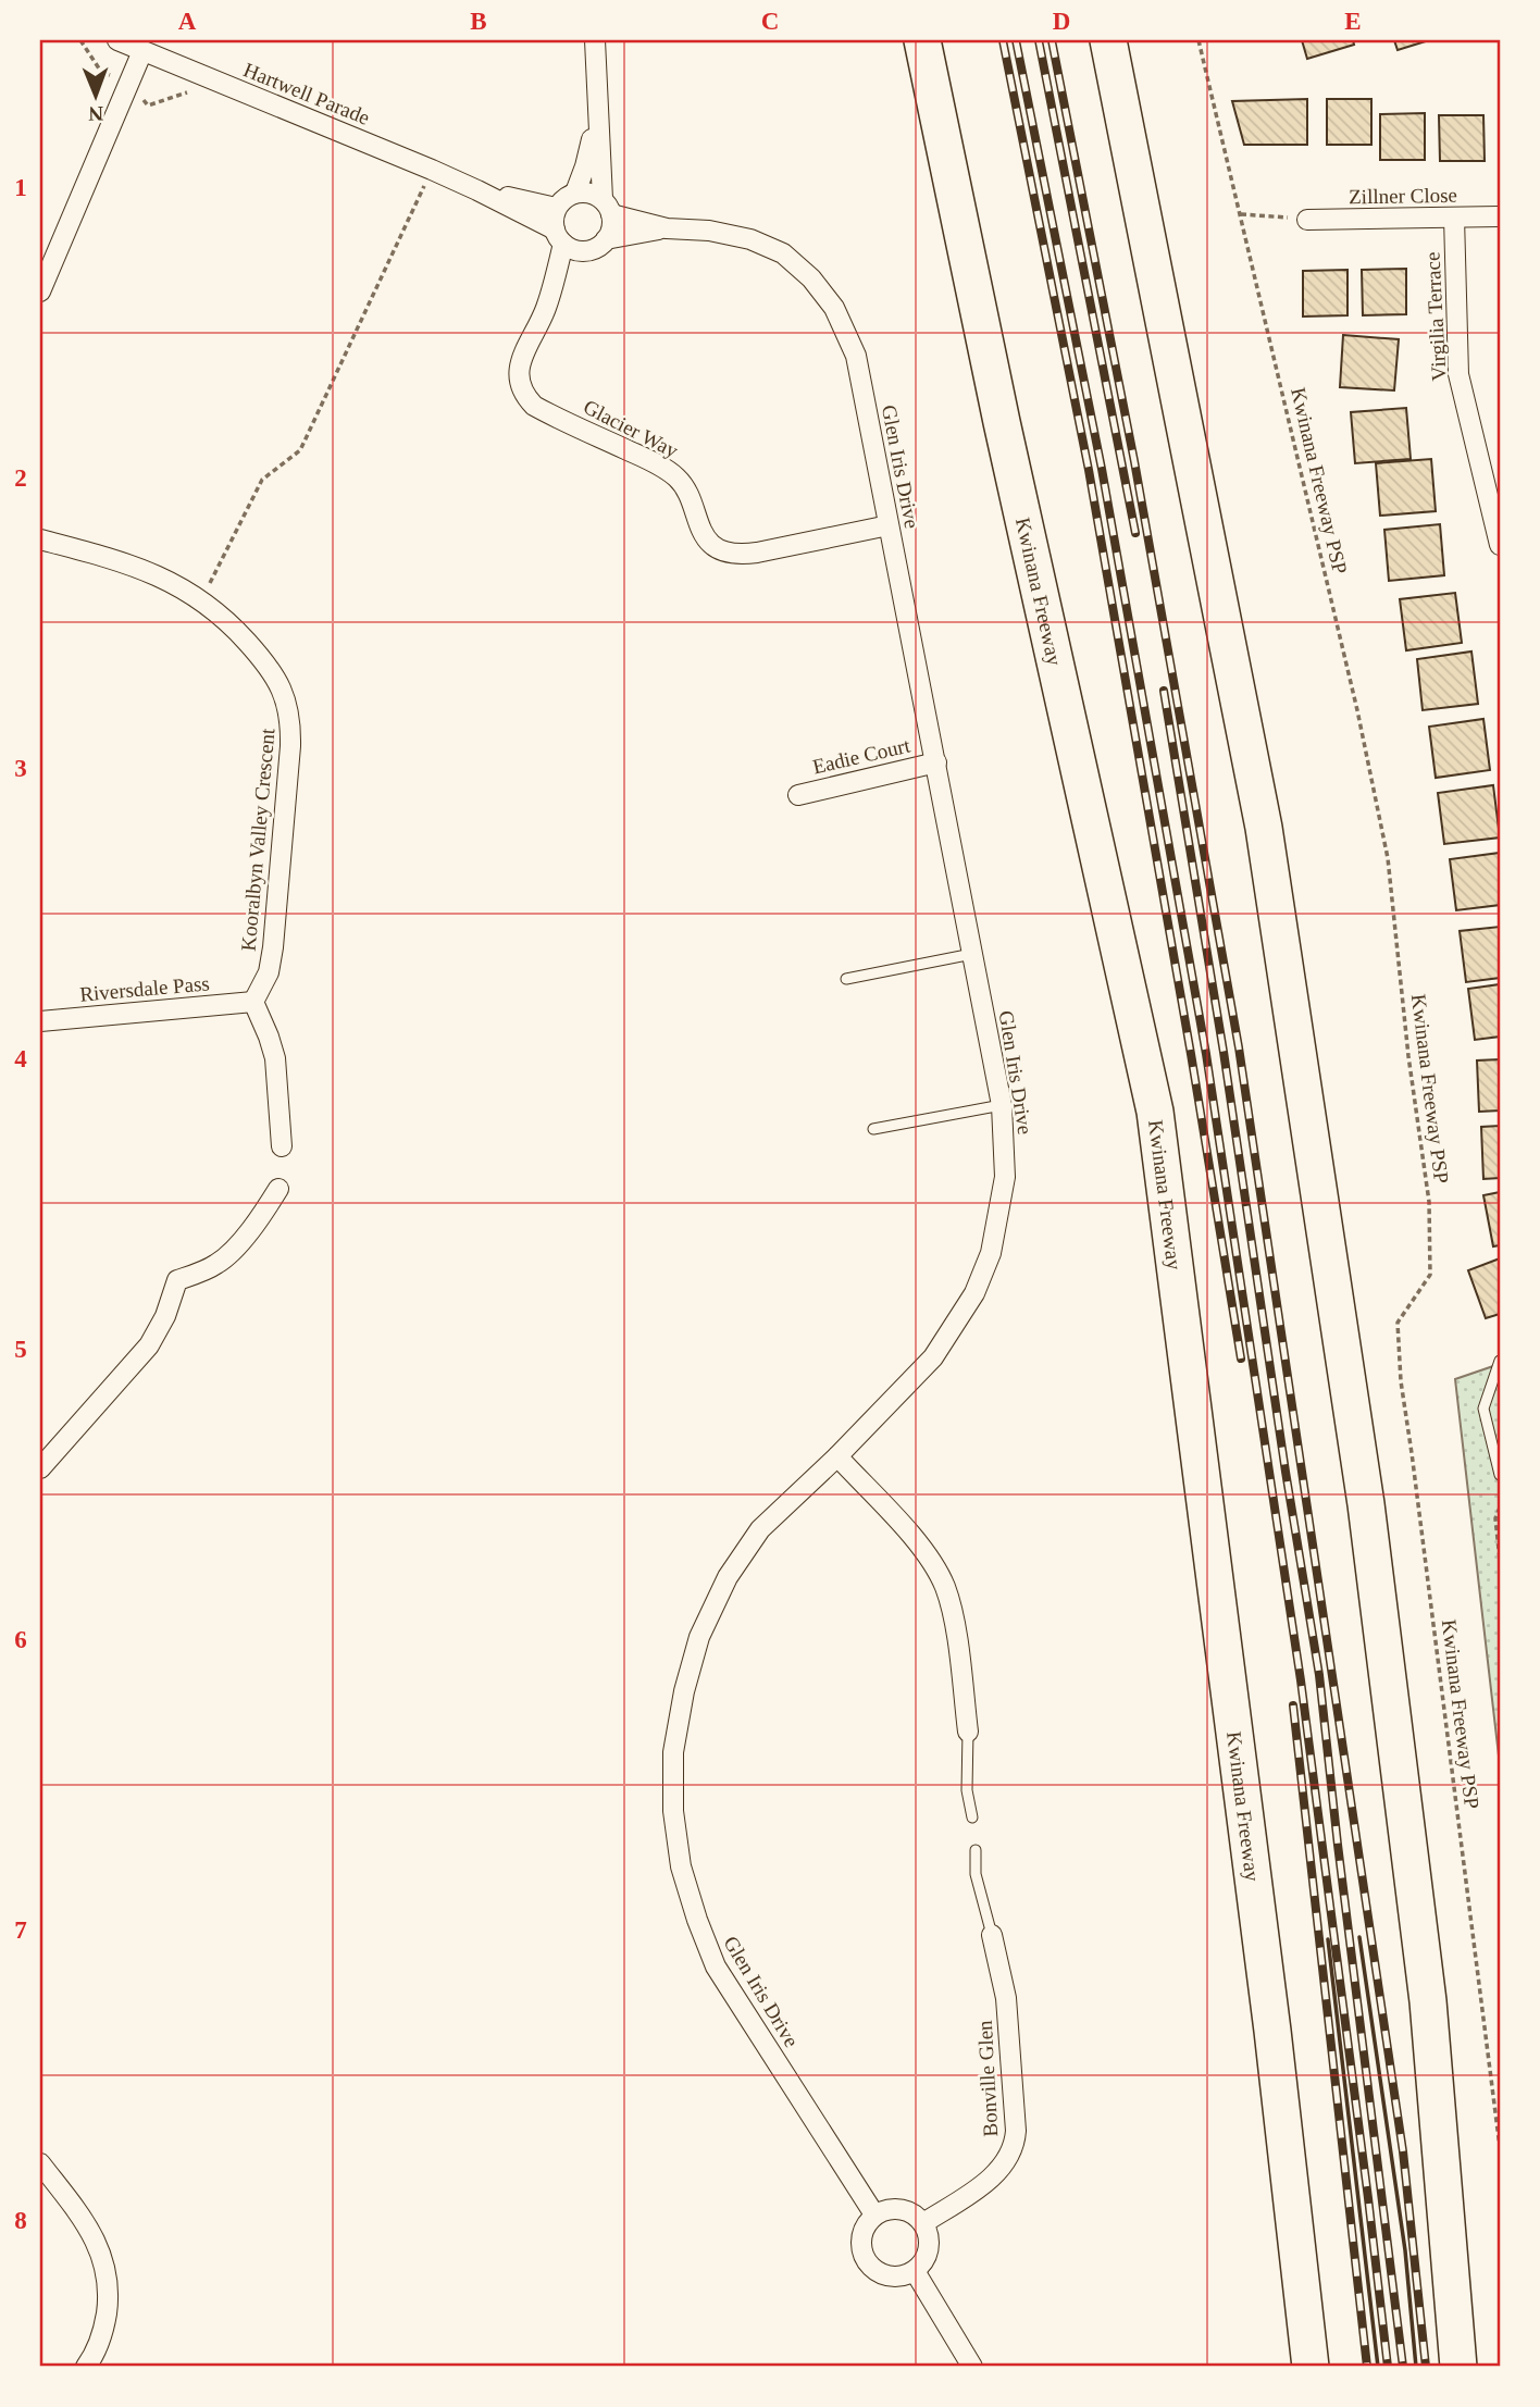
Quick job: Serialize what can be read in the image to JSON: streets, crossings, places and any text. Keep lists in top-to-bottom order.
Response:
{
  "streets": {
    "highway": ["Kwinana Freeway"],
    "street": [
      "Hartwell Parade",
      "Zillner Close",
      "Virgilia Terrace",
      "Glacier Way",
      "Glen Iris Drive",
      "Eadie Court",
      "Kooralbyn Valley Crescent",
      "Riversdale Pass",
      "Bonville Glen"
    ],
    "path": ["Kwinana Freeway PSP"]
  },
  "crossings": [
    ["Hartwell Parade", "Glacier Way"],
    ["Zillner Close", "Virgilia Terrace"],
    ["Glacier Way", "Glen Iris Drive"],
    ["Glen Iris Drive", "Eadie Court"],
    ["Glen Iris Drive", "Bonville Glen"],
    ["Kooralbyn Valley Crescent", "Riversdale Pass"]
  ],
  "north": "bottom",
  "grid": {
    "columns": [
      "A",
      "B",
      "C",
      "D",
      "E"
    ],
    "rows": [
      "1",
      "2",
      "3",
      "4",
      "5",
      "6",
      "7",
      "8"
    ]
  }
}
